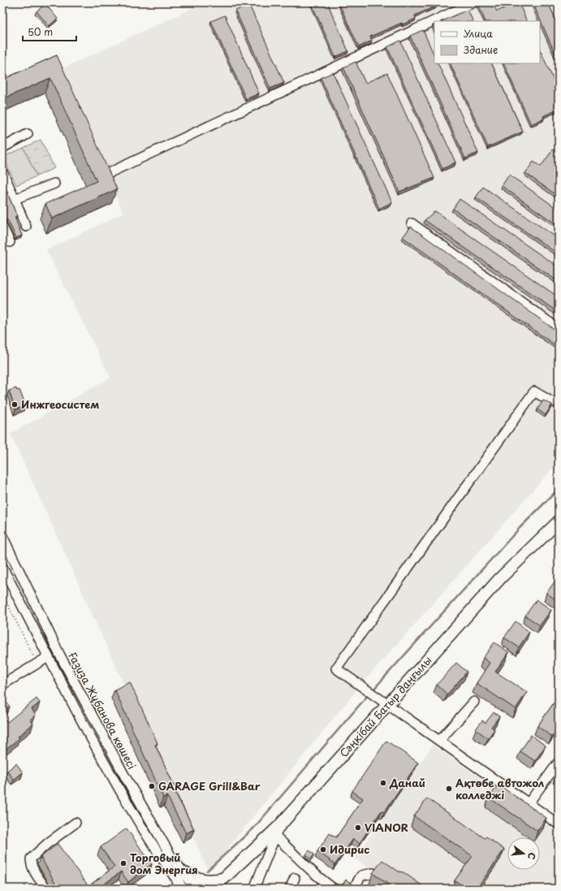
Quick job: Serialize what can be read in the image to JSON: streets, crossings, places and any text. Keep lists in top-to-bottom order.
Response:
{
  "streets": {
    "main road": ["Сәңкібай Батыр даңғылы"],
    "street": ["Ғазиза Жұбанова көшесі"]
  },
  "places": [
    "Инжгеосистем",
    "Данай",
    "GARAGE Grill&Bar",
    "Ақтөбе автожол колледжі",
    "VIANOR",
    "Идирис",
    "Торговый дом Энергия"
  ],
  "legend": ["Улица", "Здание"],
  "scale_bar": "50 m",
  "north": "right"
}
